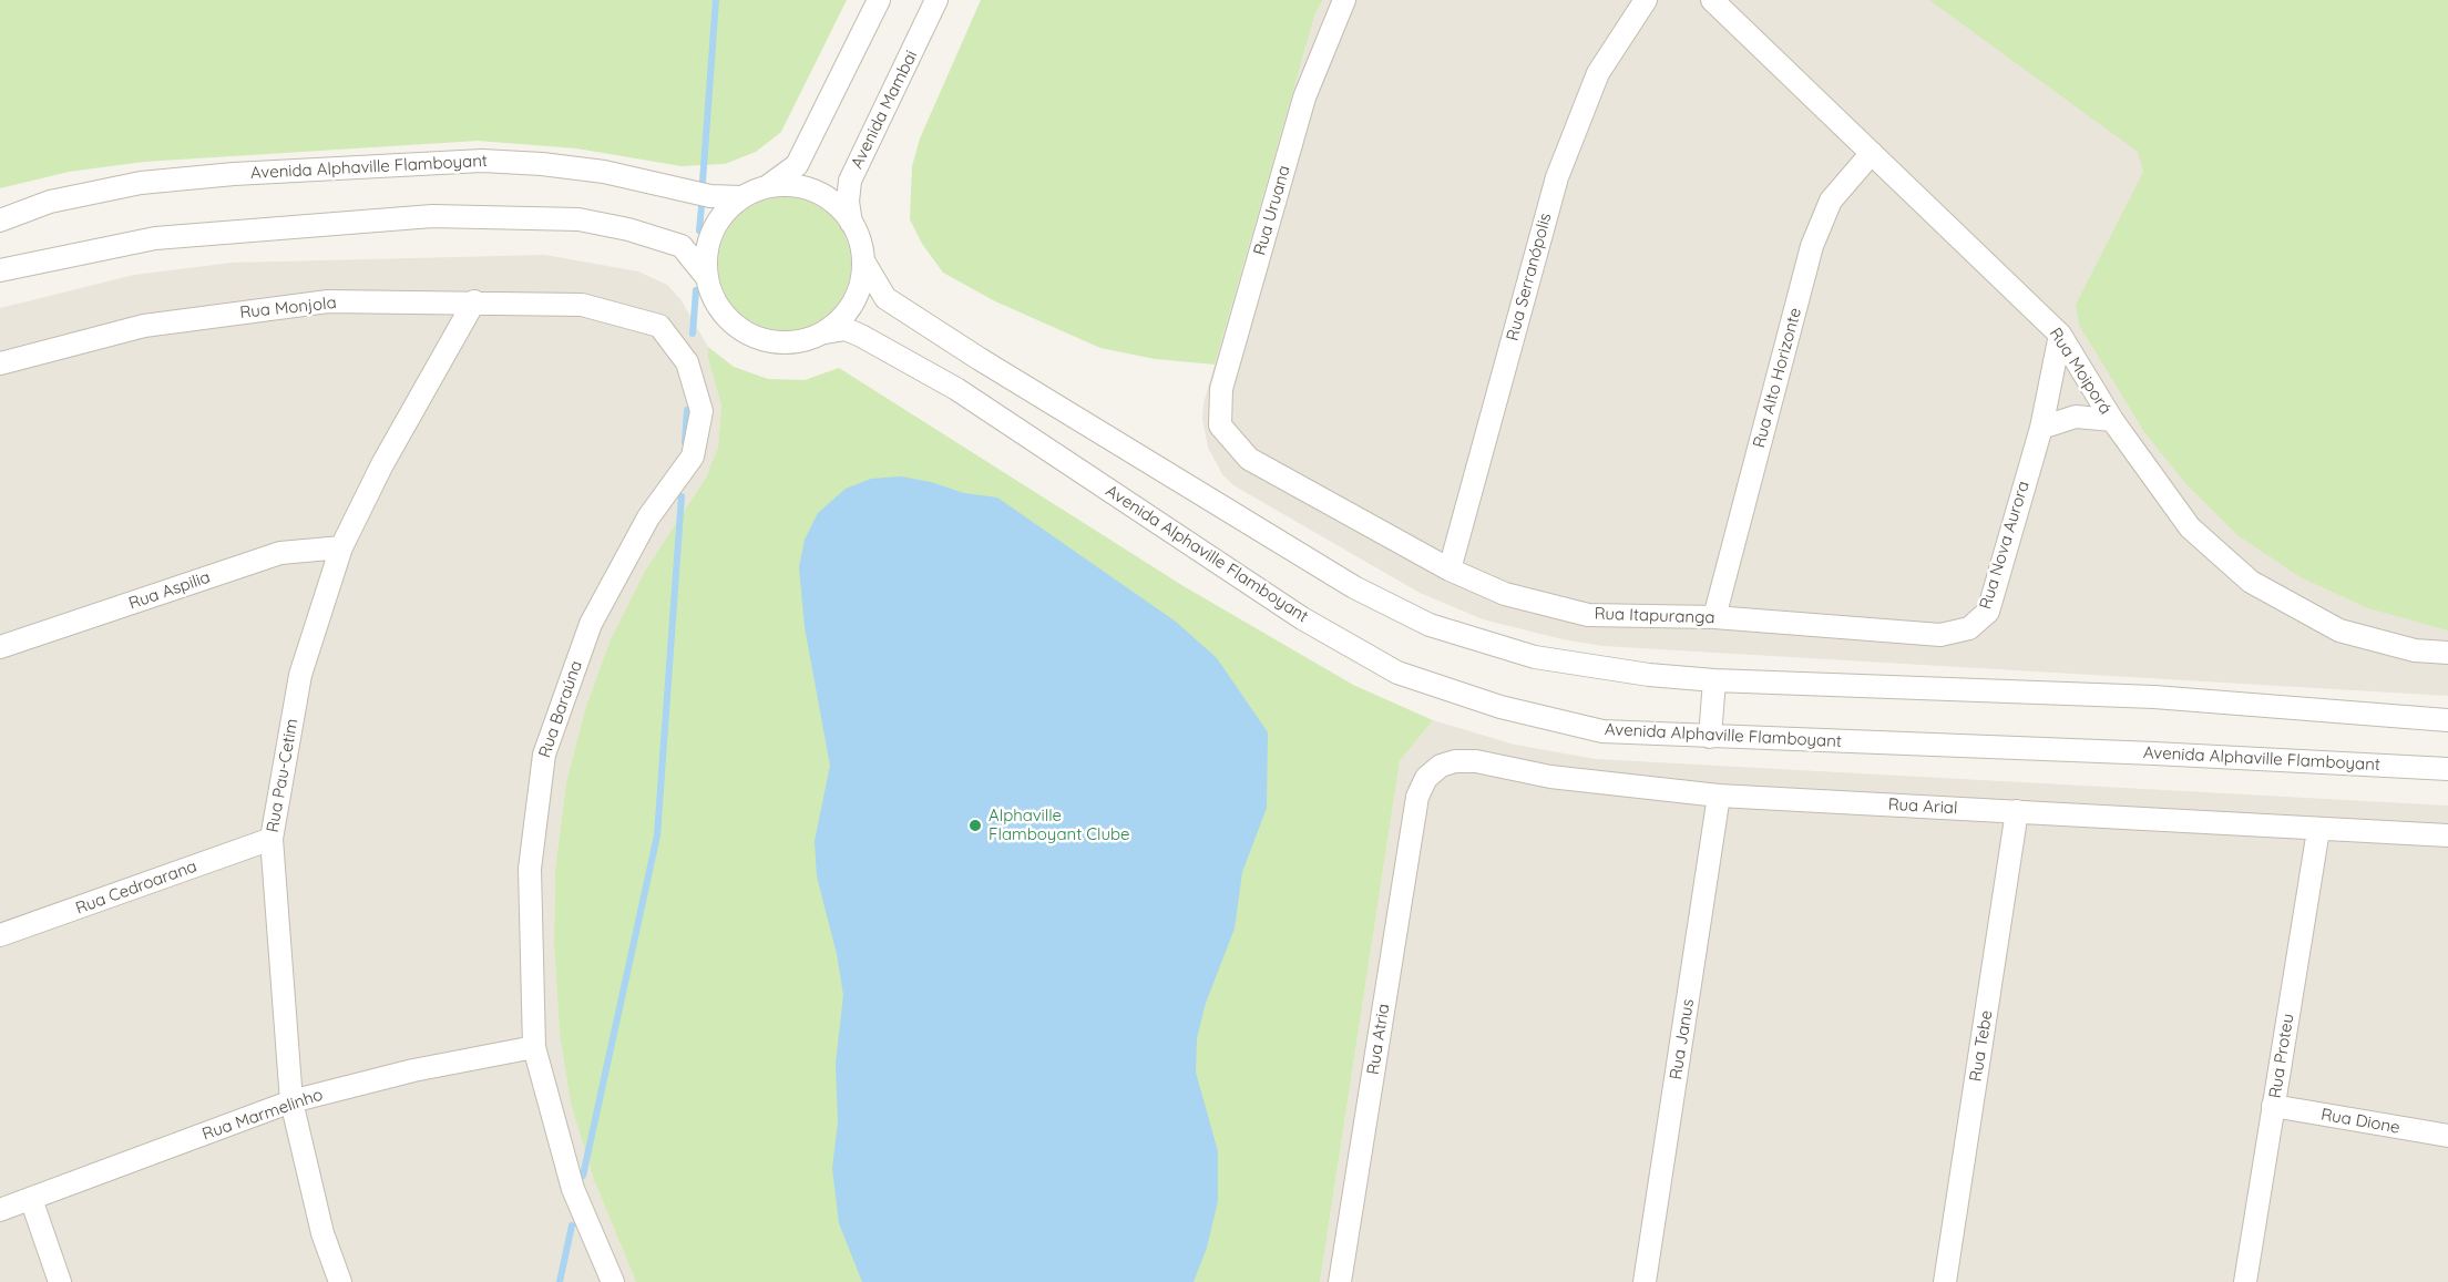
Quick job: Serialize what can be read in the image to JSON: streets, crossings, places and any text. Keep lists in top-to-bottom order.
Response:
{
  "streets": {
    "street": [
      "Avenida Mambai",
      "Avenida Alphaville Flamboyant",
      "Rua Uruana",
      "Rua Serranópolis",
      "Rua Monjola",
      "Rua Moiporá",
      "Rua Alto Horizonte",
      "Rua Nova Aurora",
      "Rua Aspilia",
      "Rua Itapuranga",
      "Rua Baraúna",
      "Rua Pau-Cetim",
      "Rua Arial",
      "Rua Cedroarana",
      "Rua Atria",
      "Rua Janus",
      "Rua Tebe",
      "Rua Proteu",
      "Rua Marmelinho",
      "Rua Dione"
    ]
  },
  "crossings": [
    ["Avenida Mambai", "Avenida Alphaville Flamboyant"],
    ["Rua Uruana", "Rua Itapuranga"],
    ["Rua Serranópolis", "Rua Itapuranga"],
    ["Rua Monjola", "Rua Baraúna"],
    ["Rua Monjola", "Rua Pau-Cetim"],
    ["Rua Moiporá", "Rua Alto Horizonte"],
    ["Rua Moiporá", "Rua Nova Aurora"],
    ["Rua Alto Horizonte", "Rua Itapuranga"],
    ["Rua Nova Aurora", "Rua Itapuranga"],
    ["Rua Aspilia", "Rua Pau-Cetim"],
    ["Rua Baraúna", "Rua Marmelinho"],
    ["Rua Pau-Cetim", "Rua Cedroarana"],
    ["Rua Pau-Cetim", "Rua Marmelinho"],
    ["Rua Arial", "Rua Atria"],
    ["Rua Arial", "Rua Janus"],
    ["Rua Arial", "Rua Tebe"],
    ["Rua Arial", "Rua Proteu"],
    ["Rua Proteu", "Rua Dione"]
  ],
  "places": ["Alphaville Flamboyant Clube"]
}
